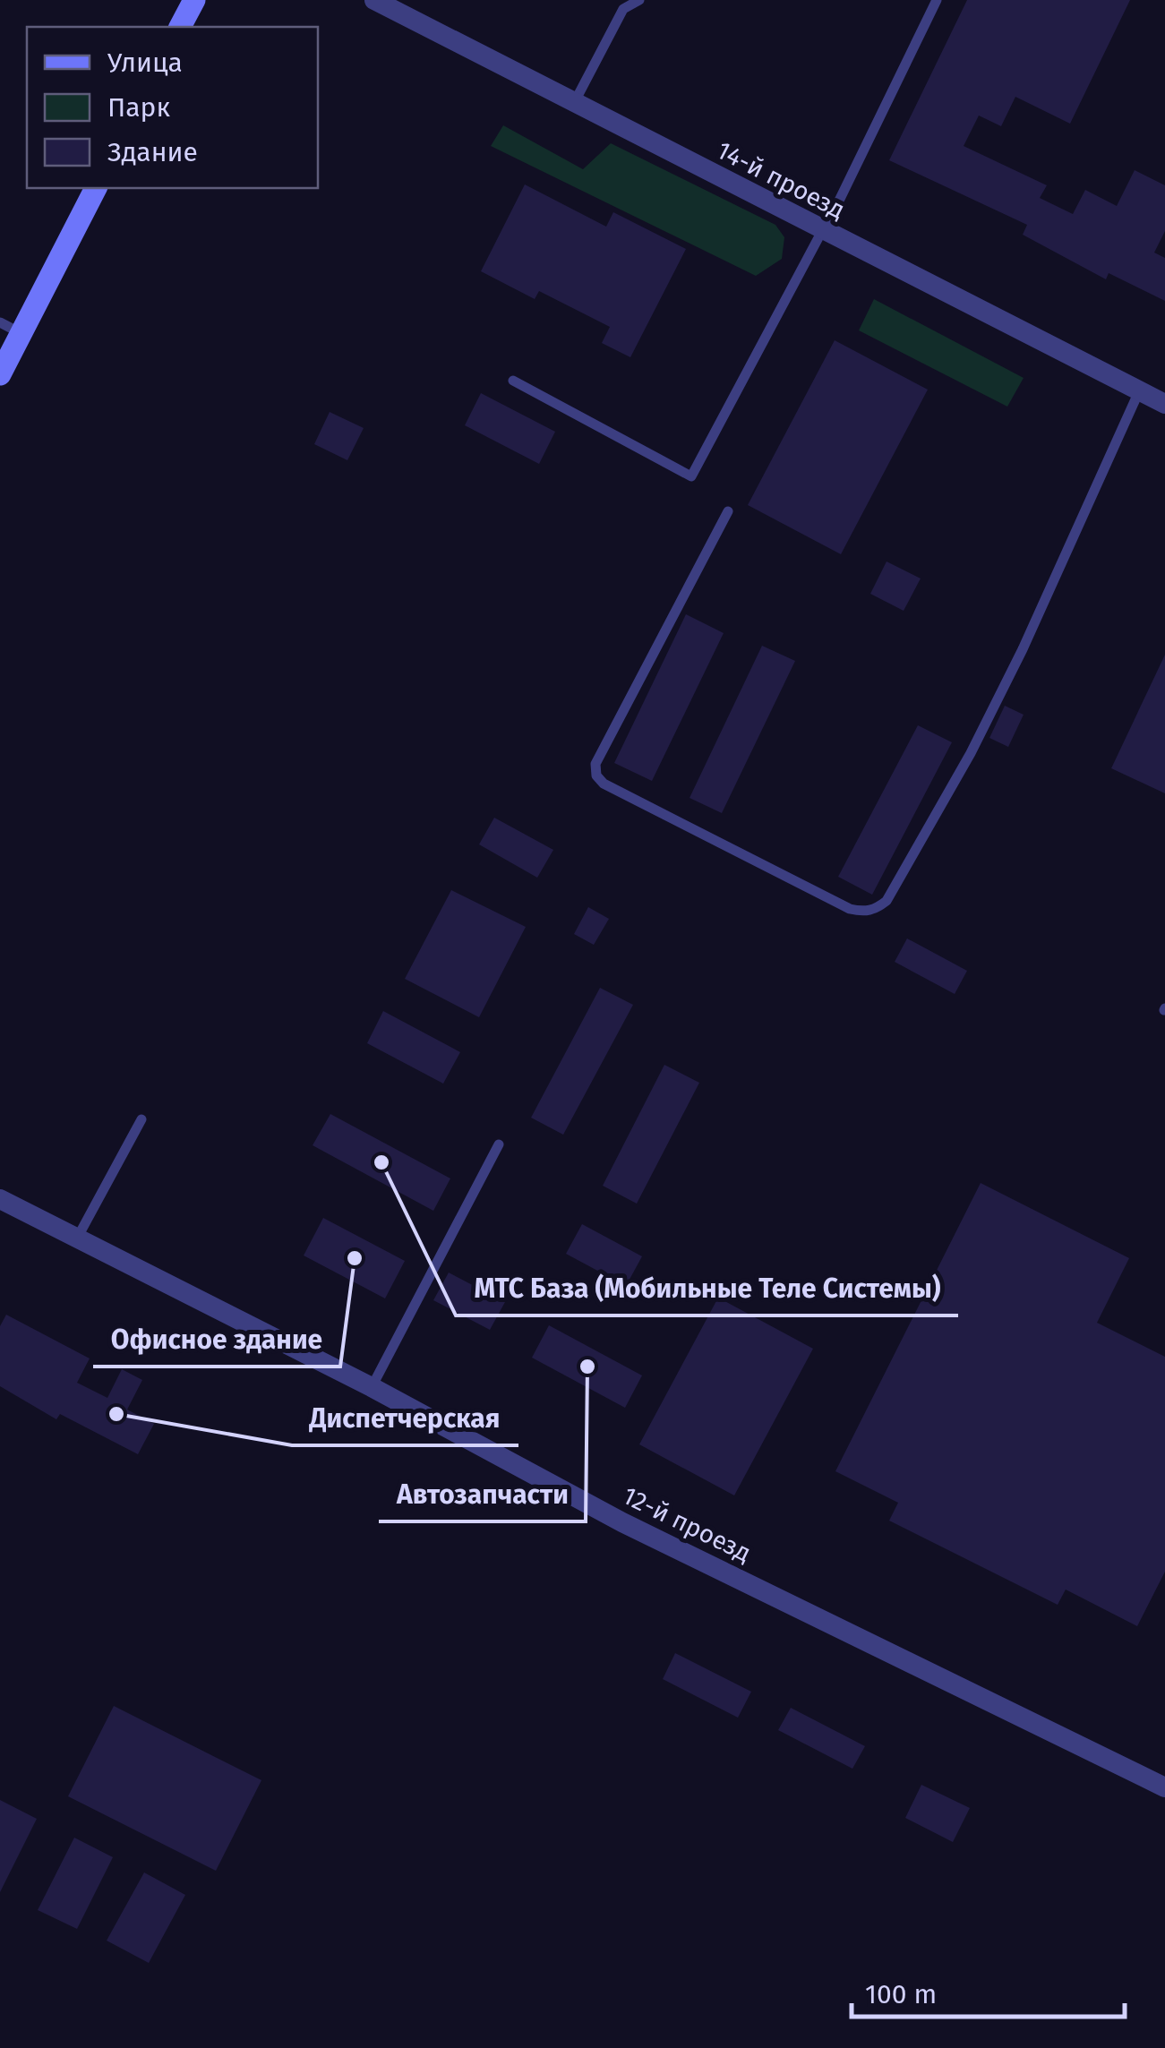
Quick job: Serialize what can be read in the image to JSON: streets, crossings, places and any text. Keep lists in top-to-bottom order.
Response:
{
  "streets": {
    "street": ["14-й проезд", "12-й проезд"]
  },
  "places": [
    "МТС База (Мобильные Теле Системы)",
    "Офисное здание",
    "Автозапчасти",
    "Диспетчерская"
  ],
  "legend": ["Улица", "Парк", "Здание"],
  "scale_bar": "100 m"
}
